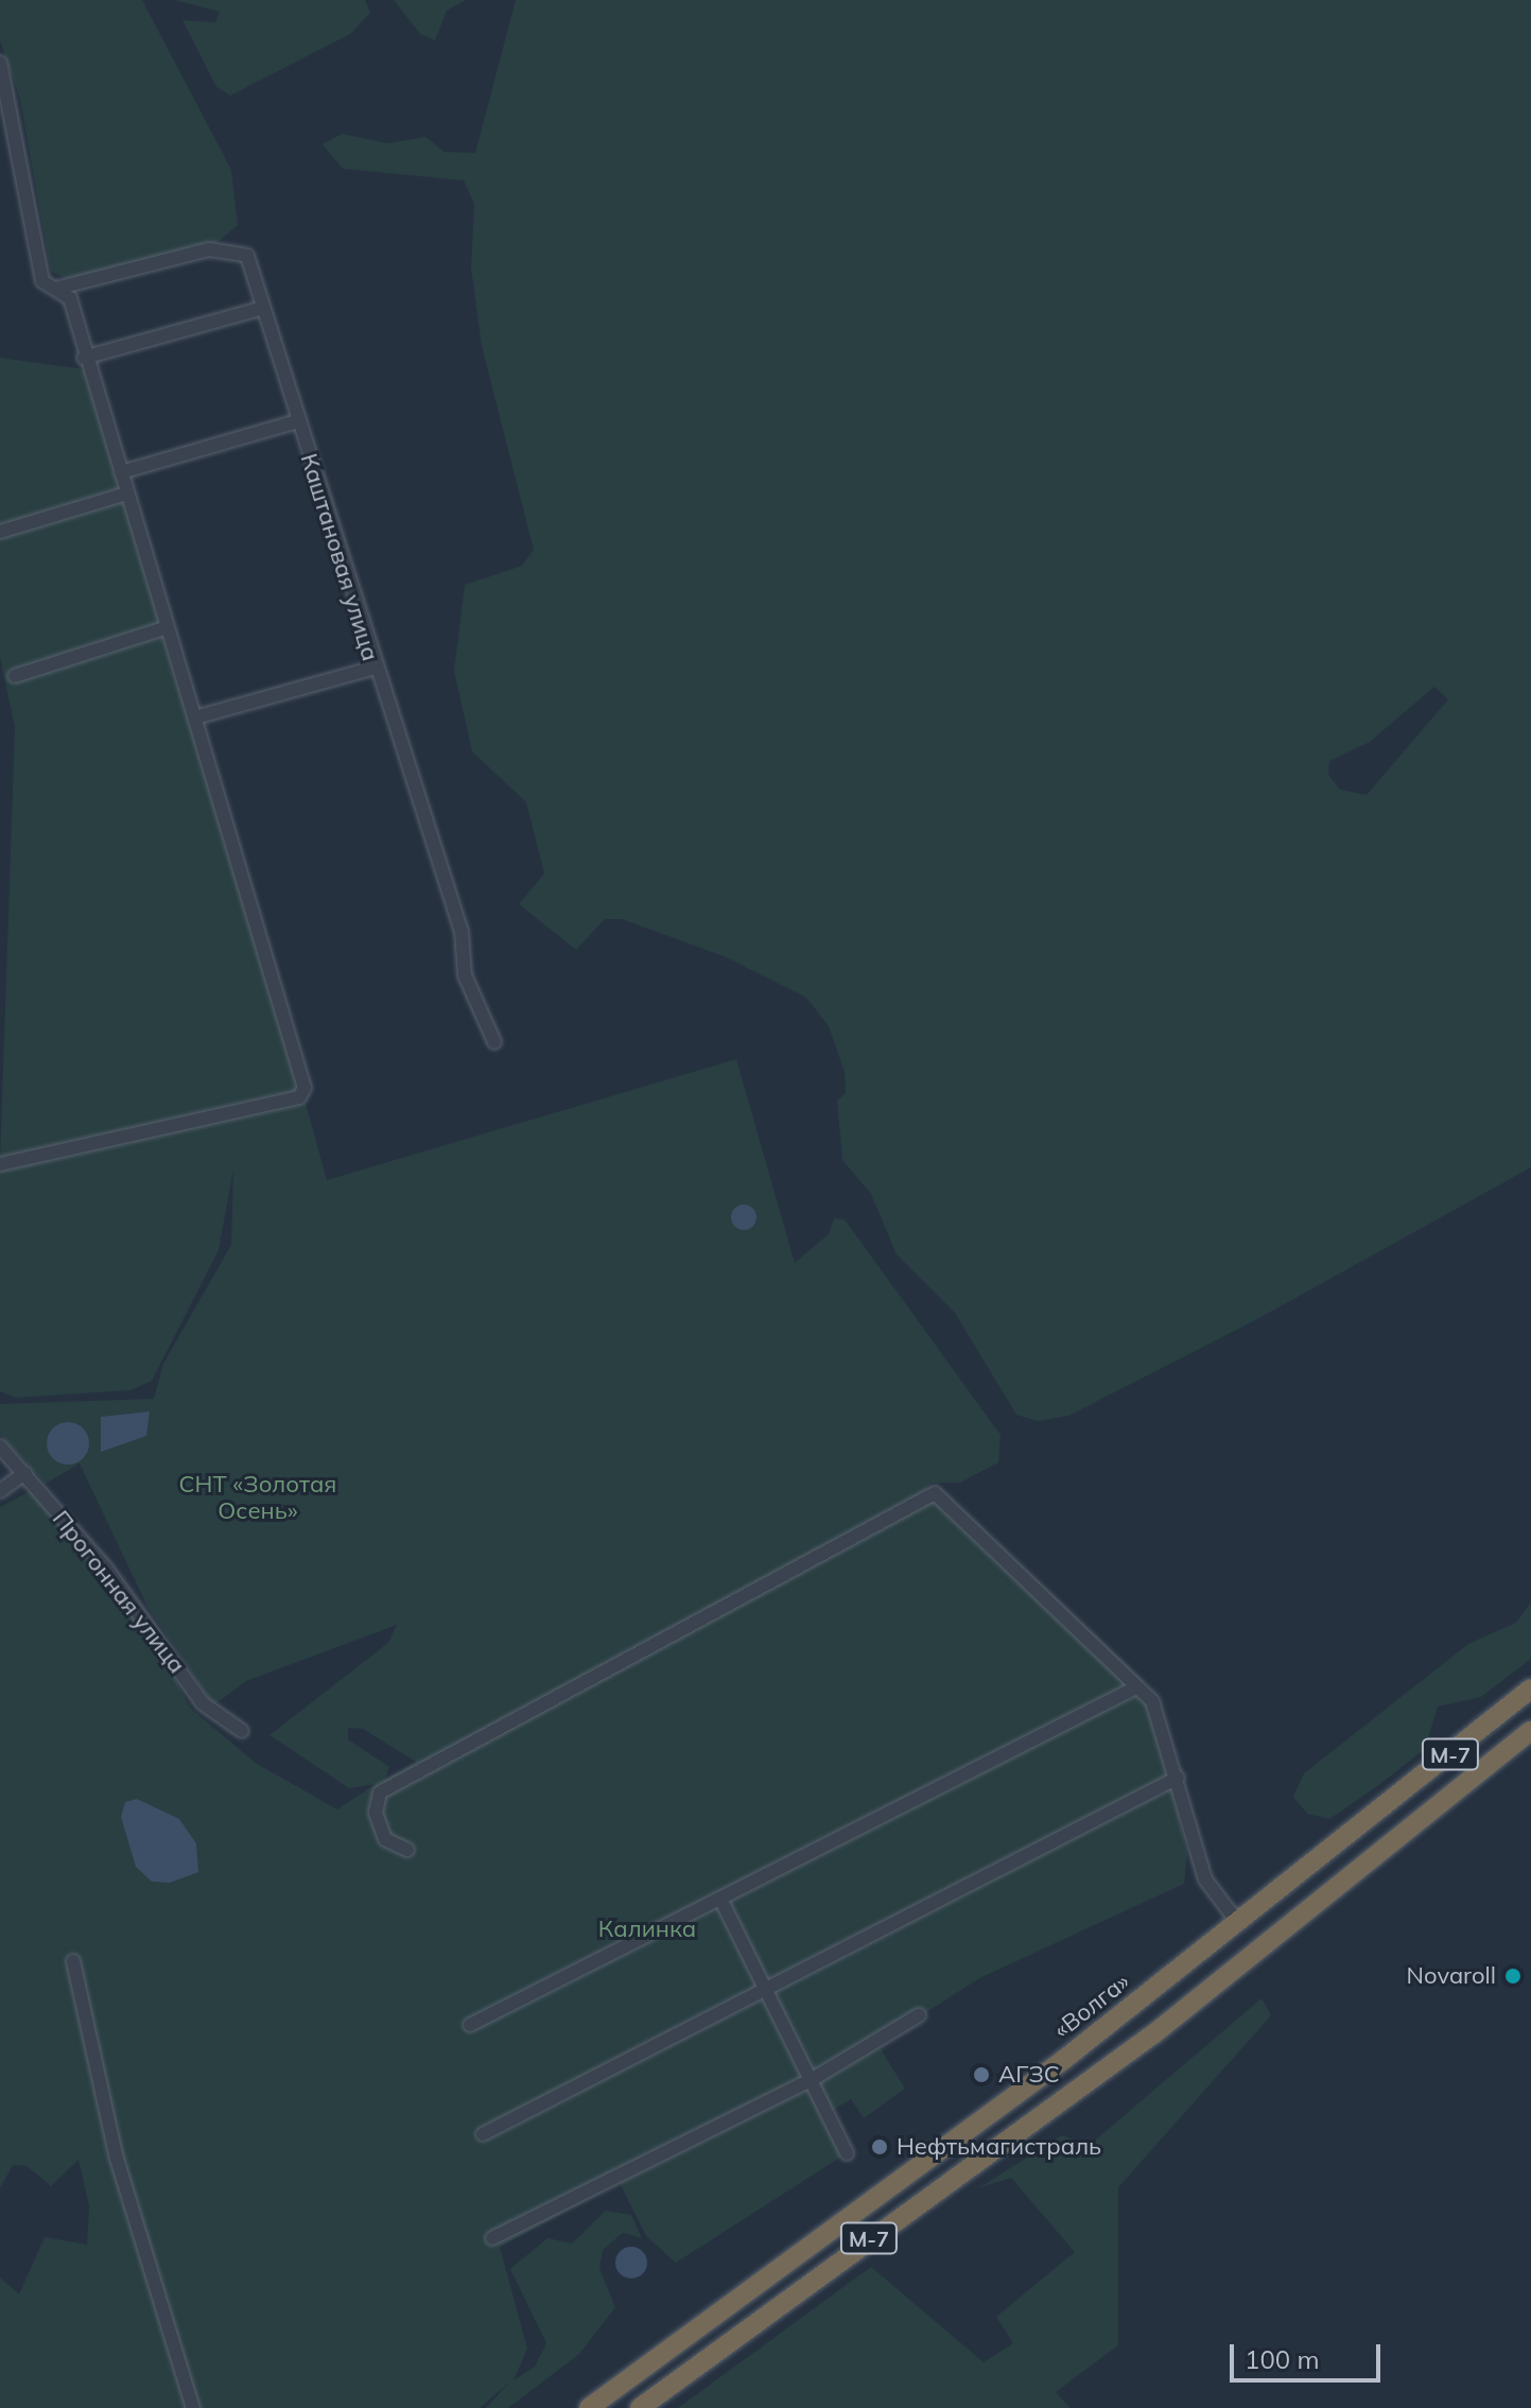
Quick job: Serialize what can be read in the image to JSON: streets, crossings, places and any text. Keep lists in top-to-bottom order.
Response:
{
  "streets": {
    "highway": ["М-7", "«Волга»"],
    "street": ["Каштановая улица", "Прогонная улица"]
  },
  "parks": ["СНТ «Золотая Осень»", "Калинка"],
  "places": ["Novaroll", "АГЗС", "Нефтьмагистраль"],
  "scale_bar": "100 m"
}
